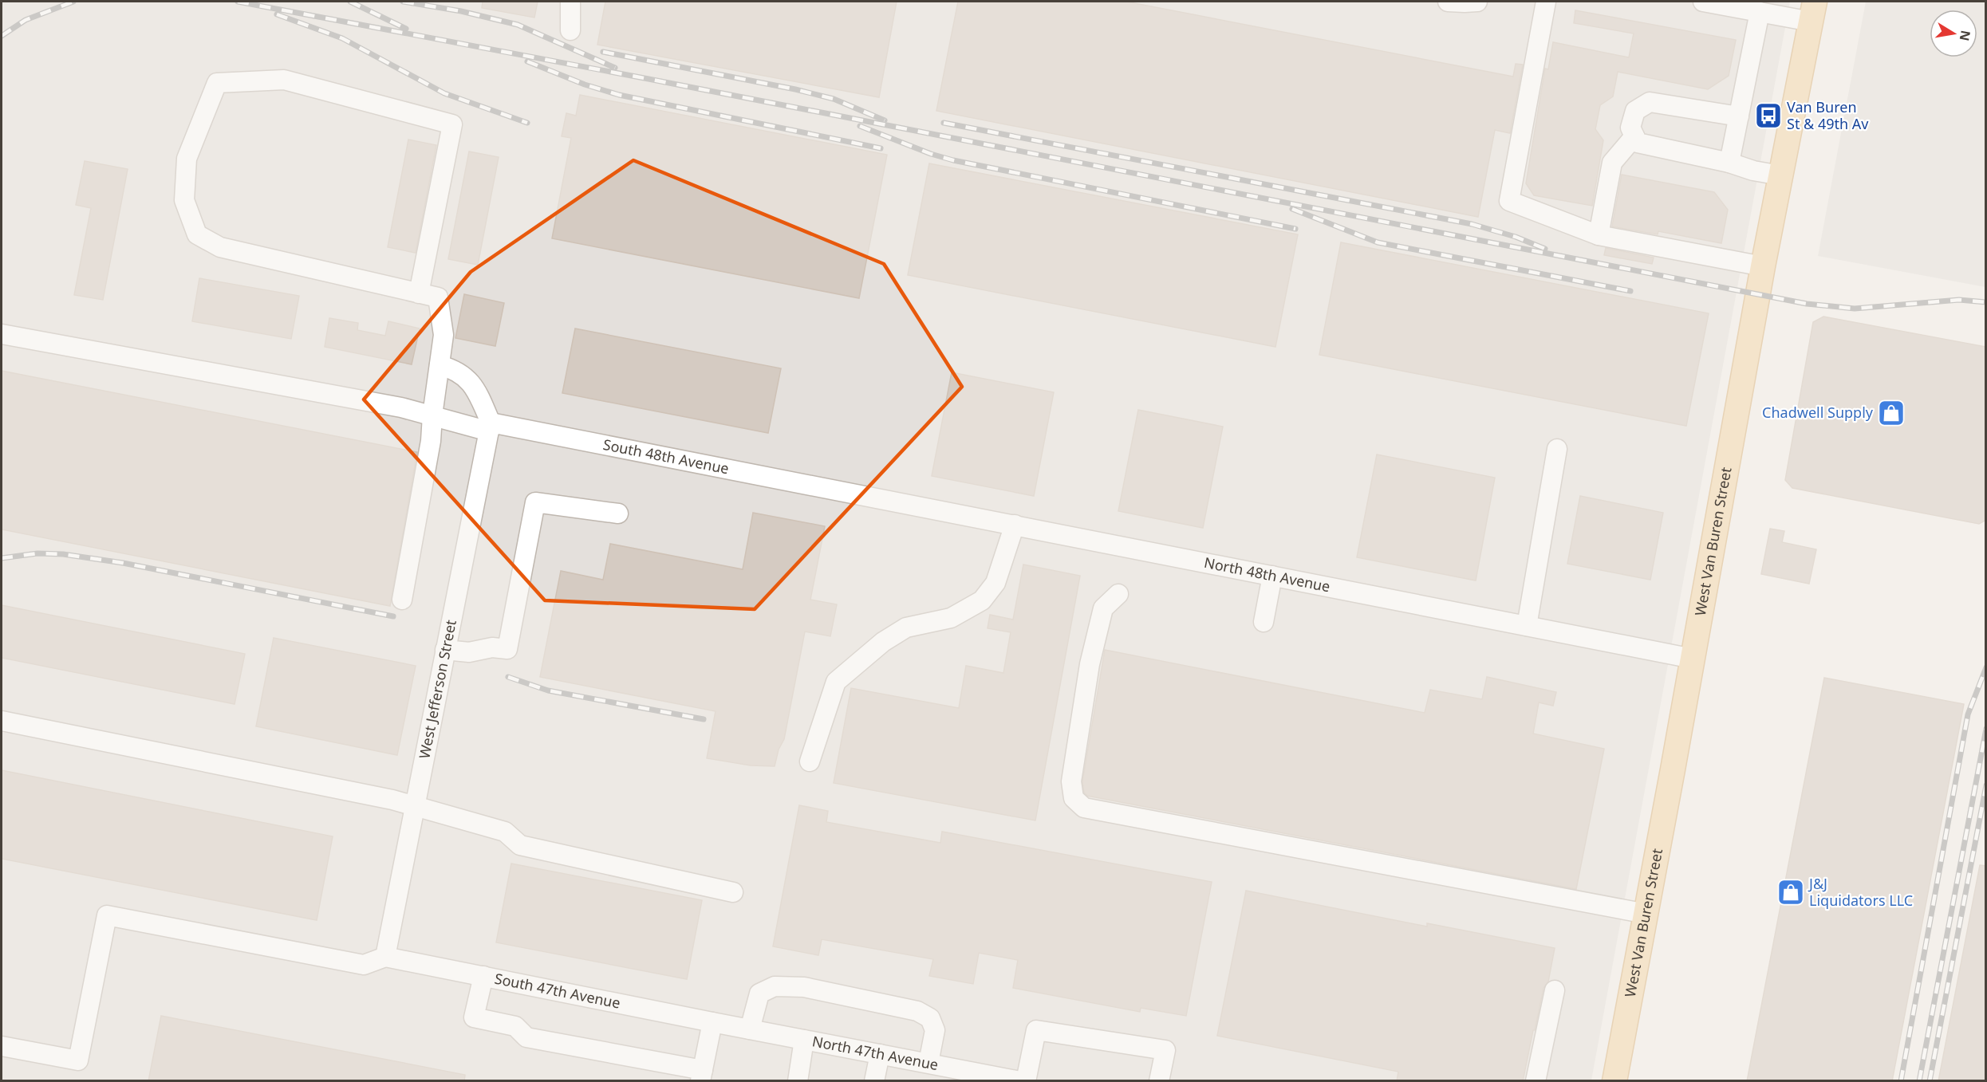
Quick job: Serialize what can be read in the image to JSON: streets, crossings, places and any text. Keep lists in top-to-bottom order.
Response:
{
  "streets": {
    "main road": ["West Van Buren Street"],
    "street": [
      "South 48th Avenue",
      "North 48th Avenue",
      "West Jefferson Street",
      "South 47th Avenue",
      "North 47th Avenue"
    ]
  },
  "crossings": [
    ["South 48th Avenue", "North 48th Avenue"],
    ["South 48th Avenue", "West Jefferson Street"],
    ["West Van Buren Street", "North 48th Avenue"],
    ["West Jefferson Street", "South 47th Avenue"],
    ["South 47th Avenue", "North 47th Avenue"]
  ],
  "places": {
    "bus stop": ["Van Buren St & 49th Av"],
    "shop": ["Chadwell Supply", "J&J Liquidators LLC"]
  },
  "north": "right"
}
